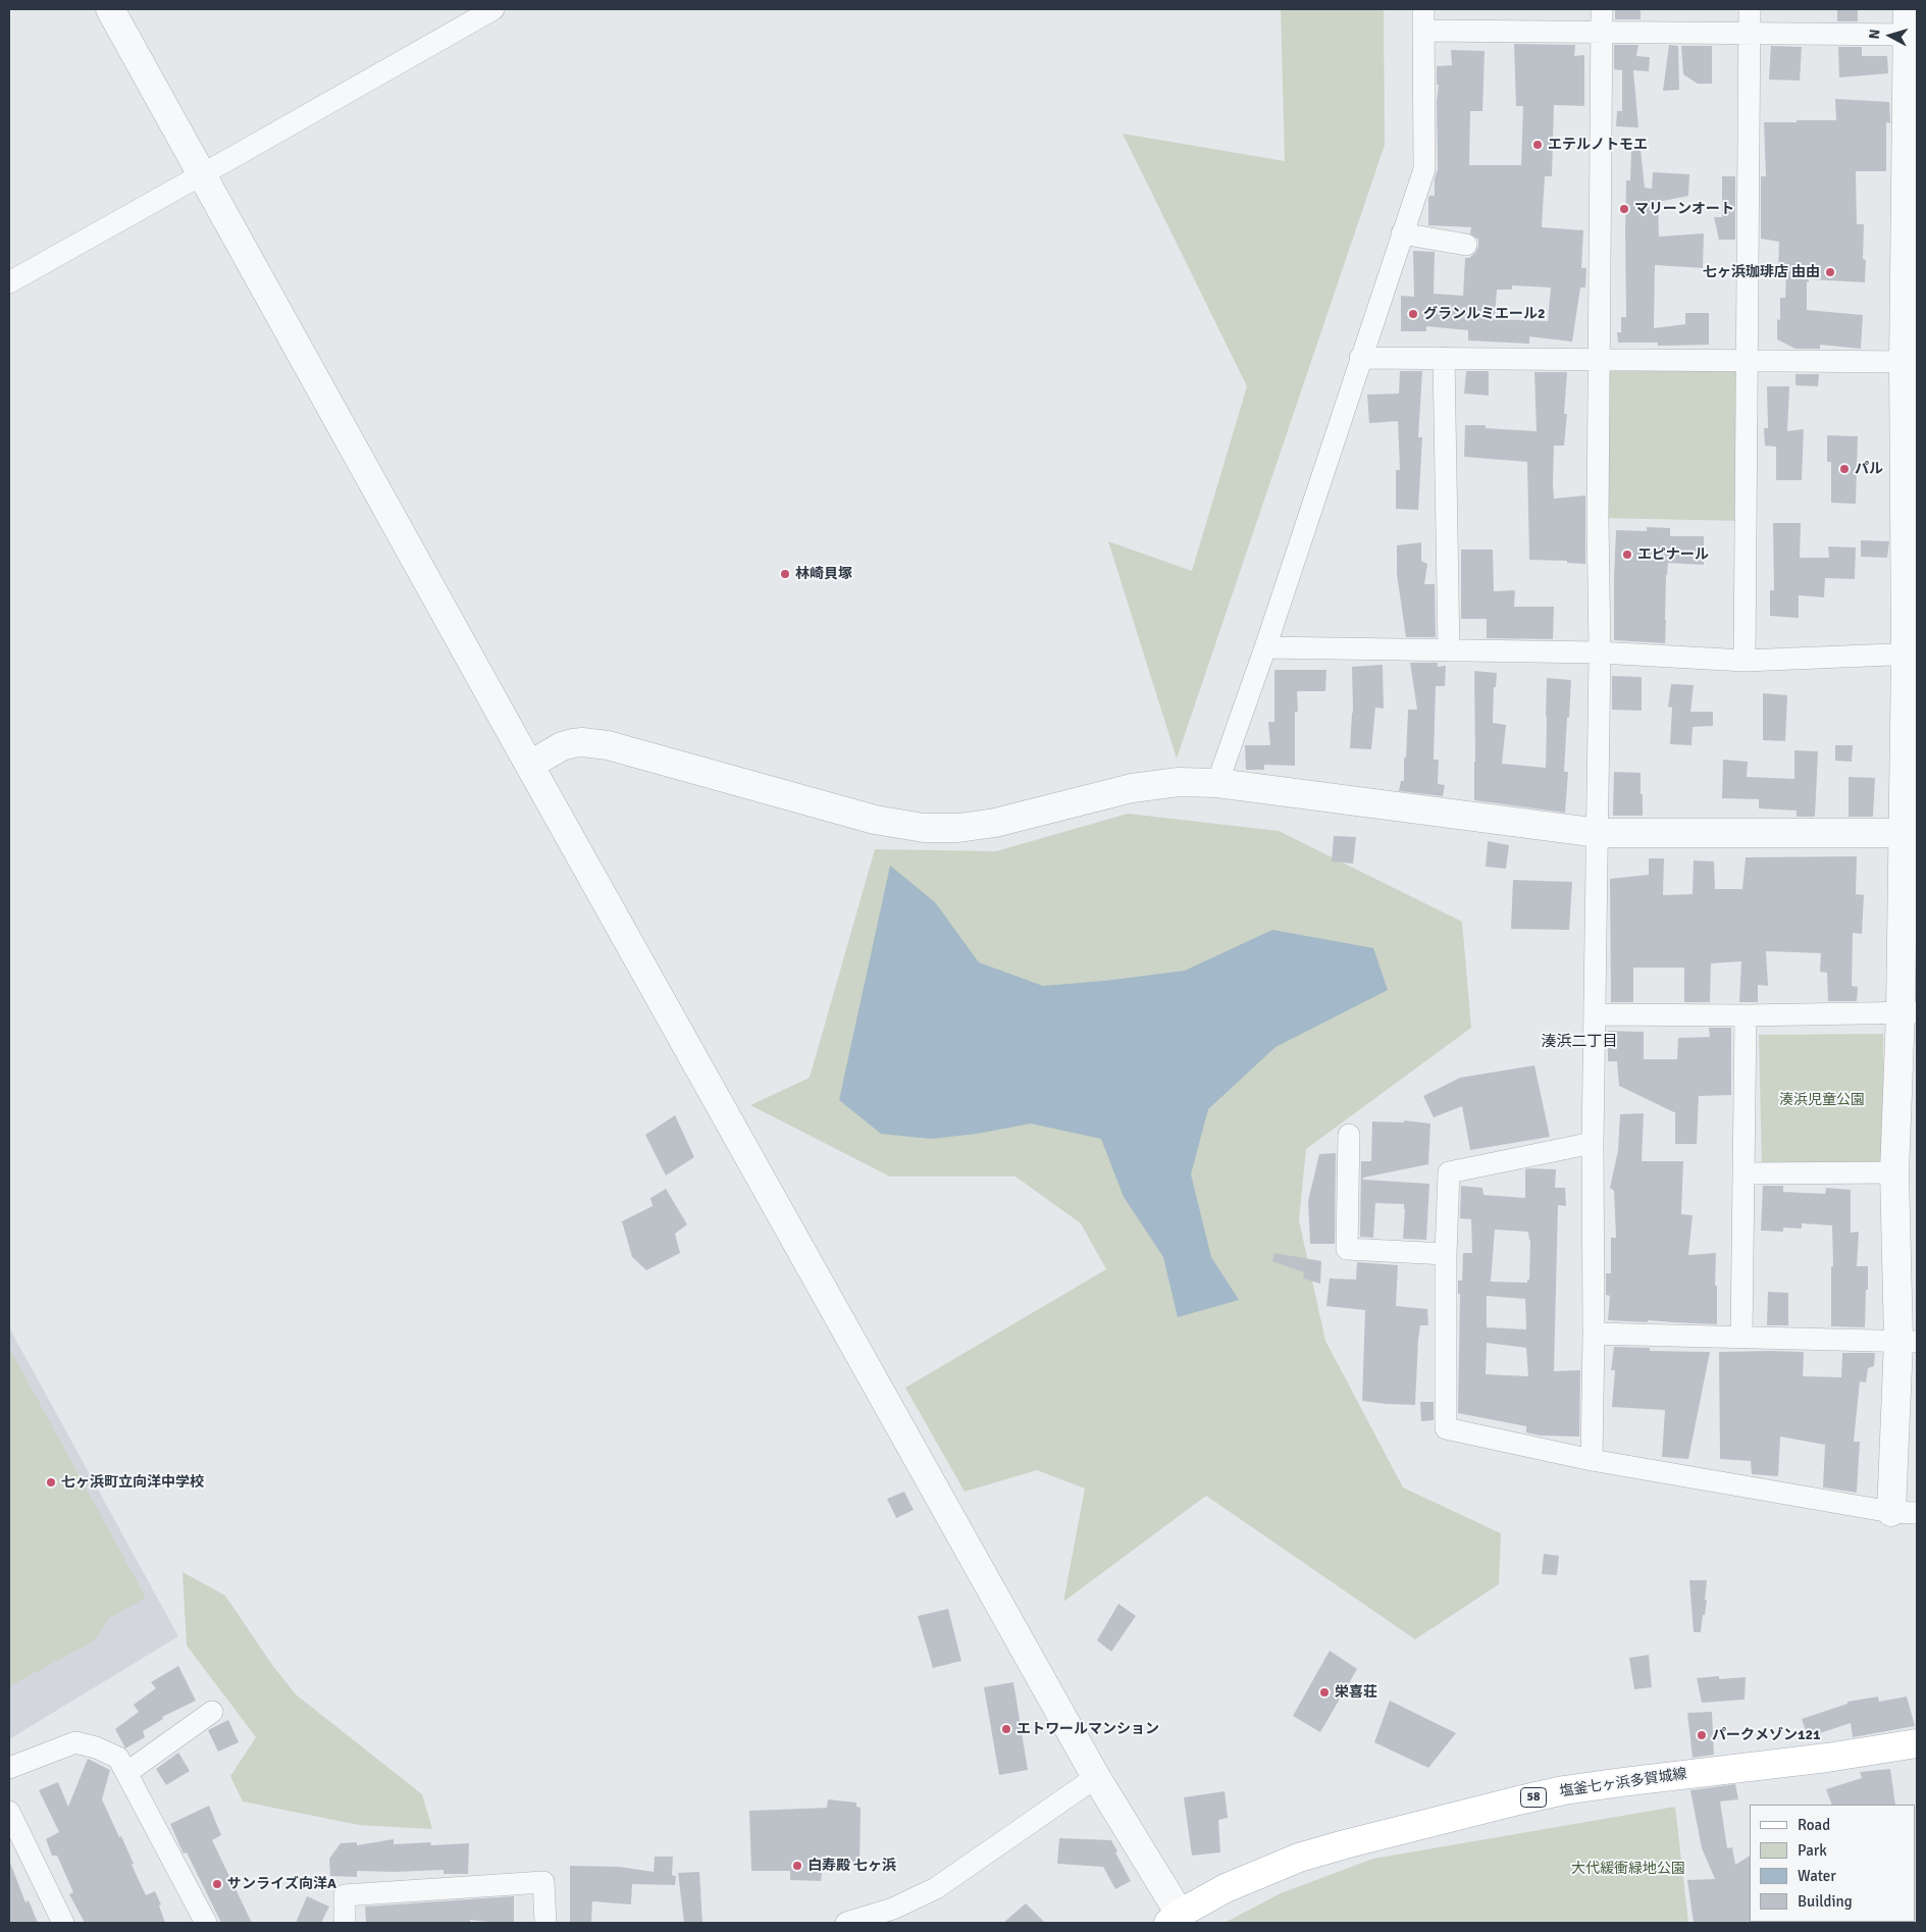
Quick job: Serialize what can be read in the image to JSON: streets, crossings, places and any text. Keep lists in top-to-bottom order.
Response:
{
  "streets": {
    "main road": ["塩釜七ヶ浜多賀城線", "58"]
  },
  "districts": ["湊浜二丁目"],
  "parks": ["湊浜児童公園", "大代緩衝緑地公園"],
  "places": [
    "エテルノトモエ",
    "マリーンオート",
    "七ヶ浜珈琲店 由由",
    "グランルミエール2",
    "パル",
    "エピナール",
    "林崎貝塚",
    "七ヶ浜町立向洋中学校",
    "栄喜荘",
    "エトワールマンション",
    "パークメゾン121",
    "白寿殿 七ヶ浜",
    "サンライズ向洋A"
  ],
  "legend": [
    "Road",
    "Park",
    "Water",
    "Building"
  ],
  "north": "left"
}
